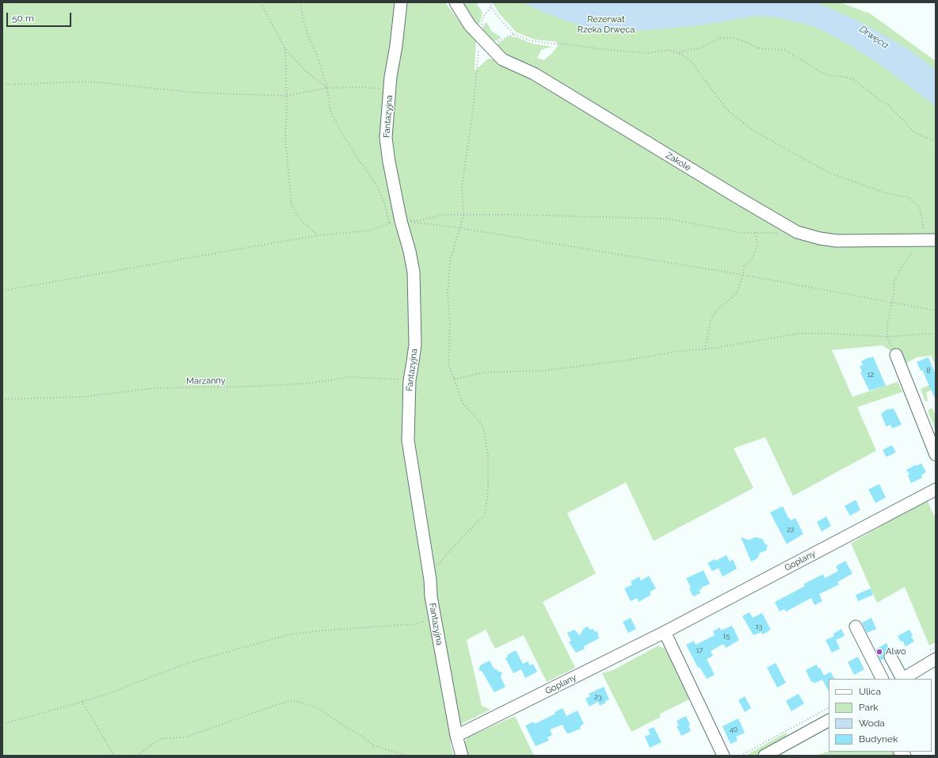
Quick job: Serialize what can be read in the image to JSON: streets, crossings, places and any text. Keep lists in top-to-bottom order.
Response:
{
  "streets": {
    "street": ["Fantazyjna", "Zakole", "Goplany"],
    "path": ["Marzanny"]
  },
  "crossings": [
    ["Fantazyjna", "Marzanny"],
    ["Fantazyjna", "Goplany"]
  ],
  "water": ["Drwęca"],
  "parks": ["Rezerwat Rzeka Drwęca"],
  "places": ["Alwo"],
  "house_numbers": [
    "8",
    "12",
    "22",
    "13",
    "15",
    "17",
    "23",
    "40"
  ],
  "legend": [
    "Ulica",
    "Park",
    "Woda",
    "Budynek"
  ],
  "scale_bar": "50 m"
}
